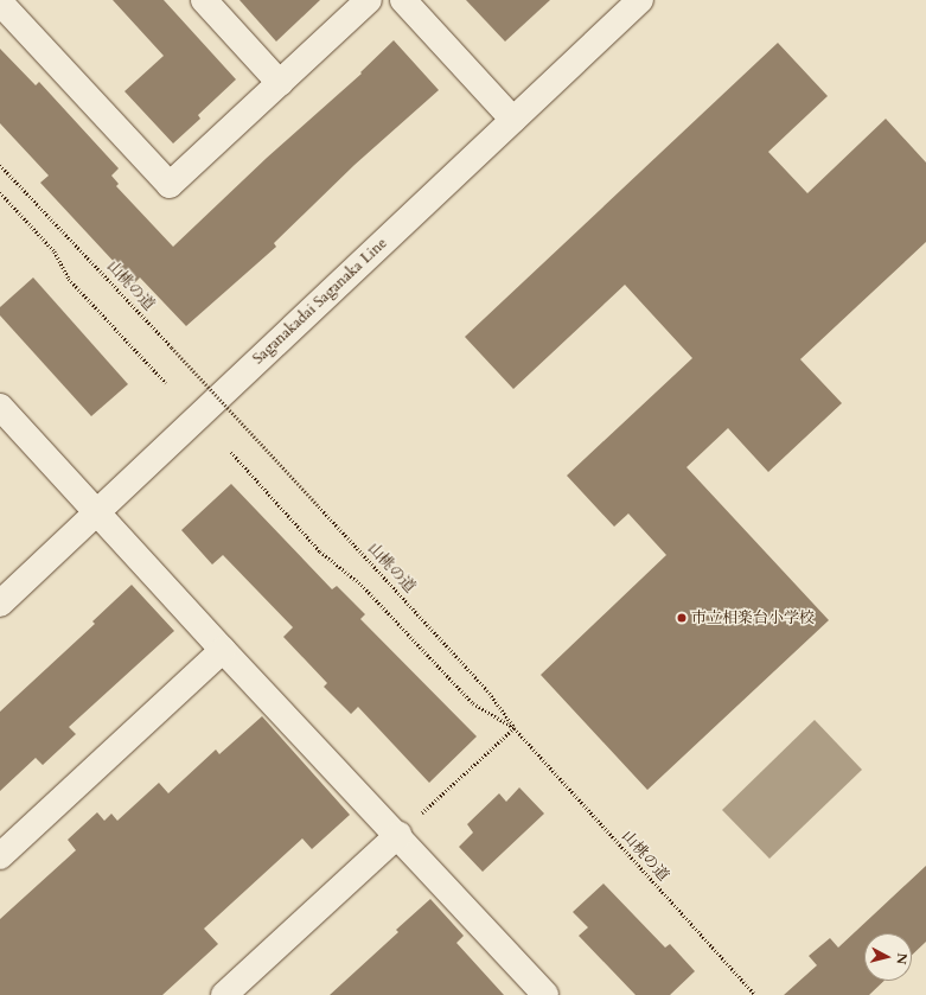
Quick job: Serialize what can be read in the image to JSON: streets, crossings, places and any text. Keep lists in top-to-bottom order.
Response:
{
  "streets": {
    "street": ["Saganakadai Saganaka Line"],
    "path": ["山桃の道"]
  },
  "places": ["市立相楽台小学校"],
  "north": "right"
}
